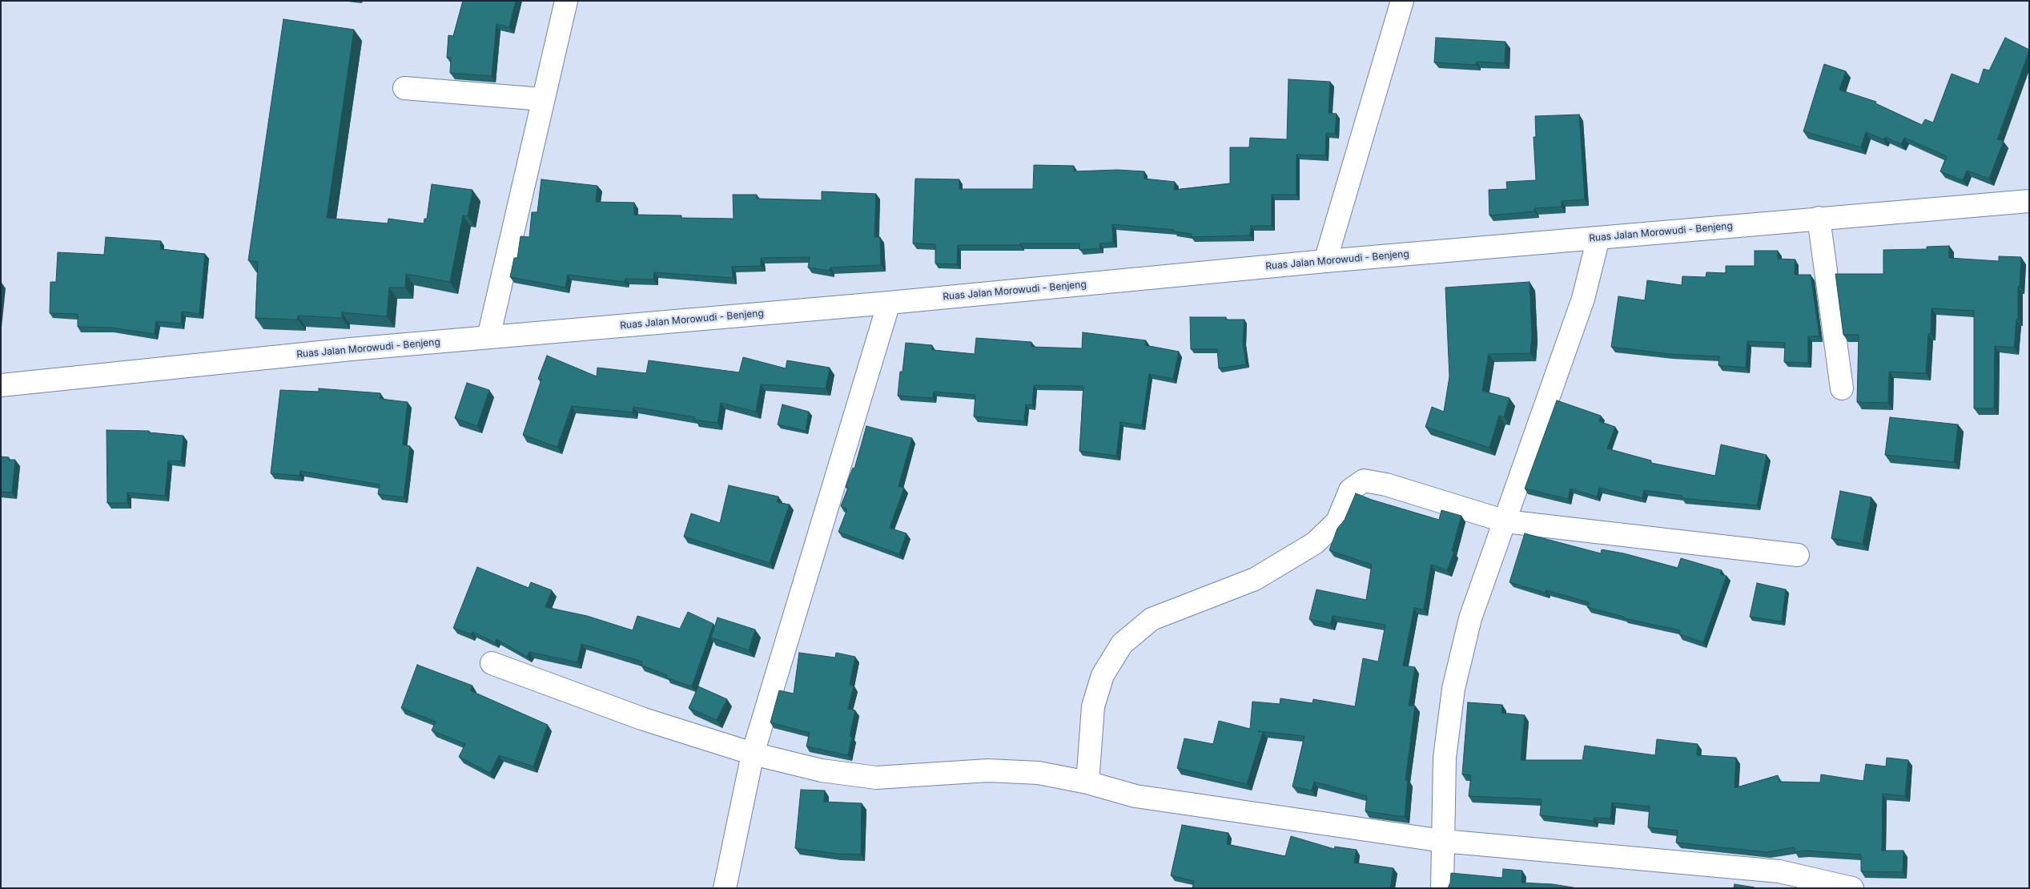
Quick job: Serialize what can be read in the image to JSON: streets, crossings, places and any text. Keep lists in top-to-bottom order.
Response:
{
  "streets": {
    "street": ["Ruas Jalan Morowudi - Benjeng"]
  }
}
